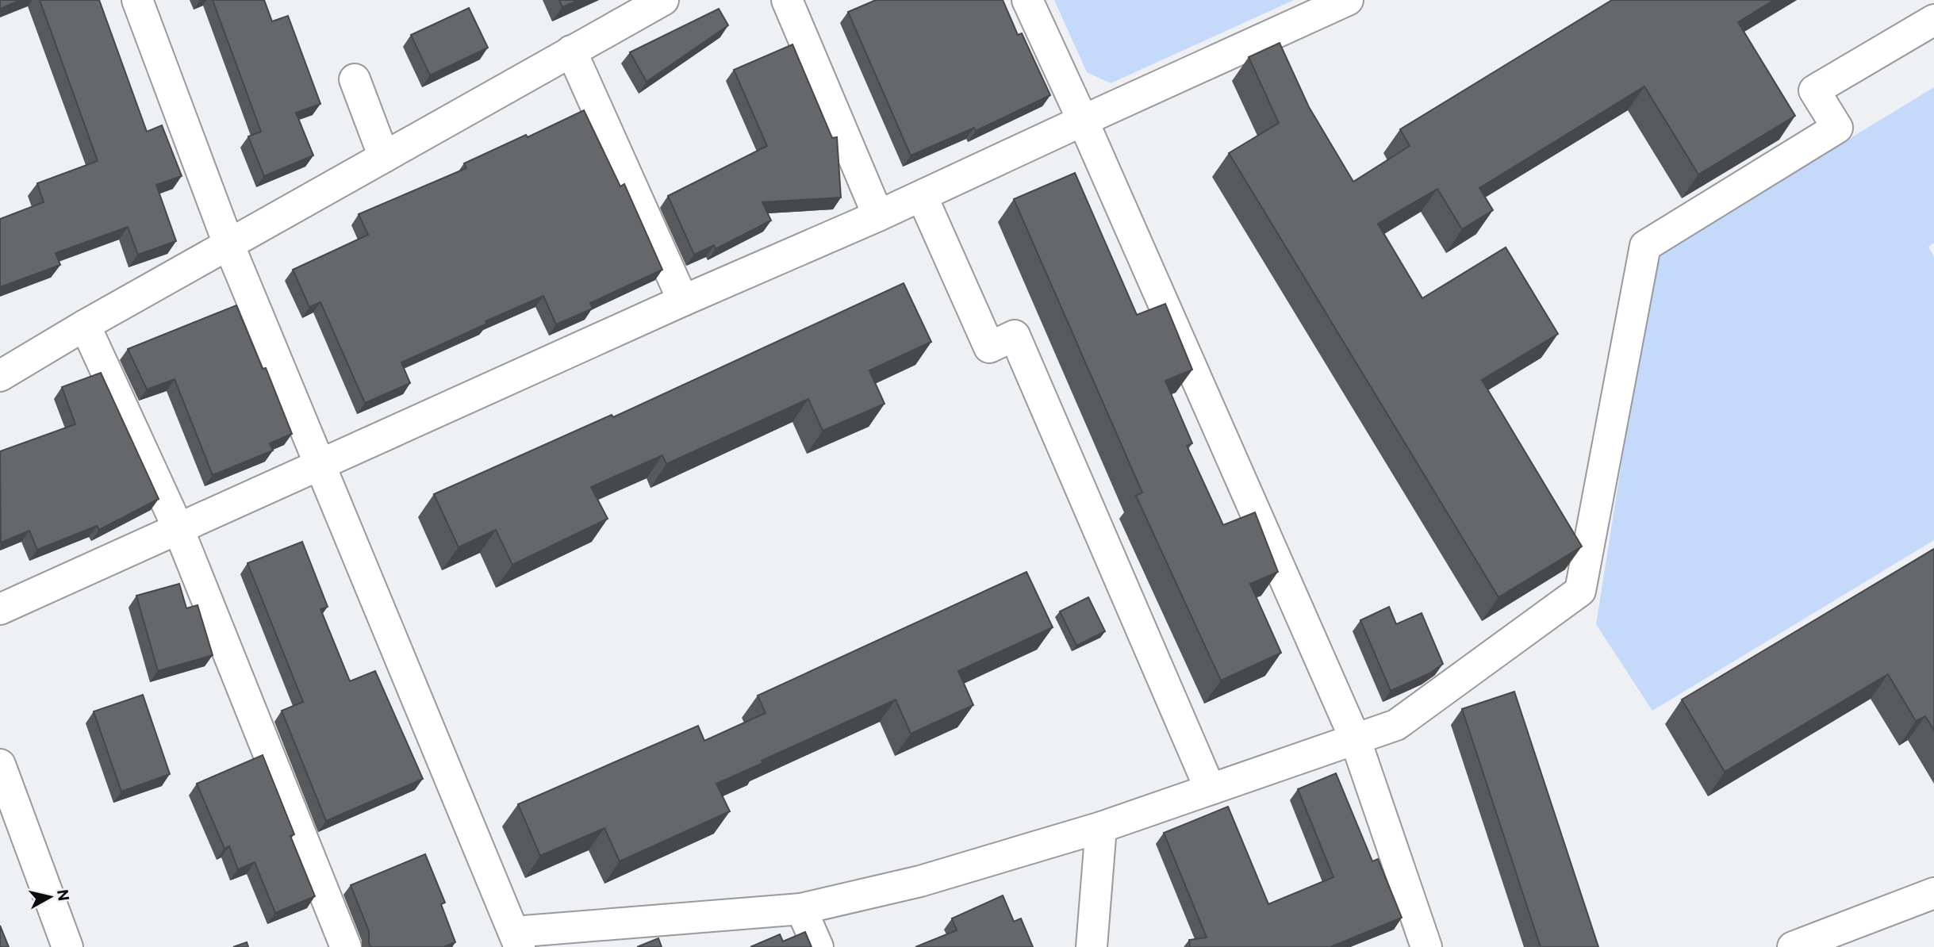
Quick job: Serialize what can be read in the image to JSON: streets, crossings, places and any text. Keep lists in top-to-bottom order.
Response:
{
  "north": "right"
}
